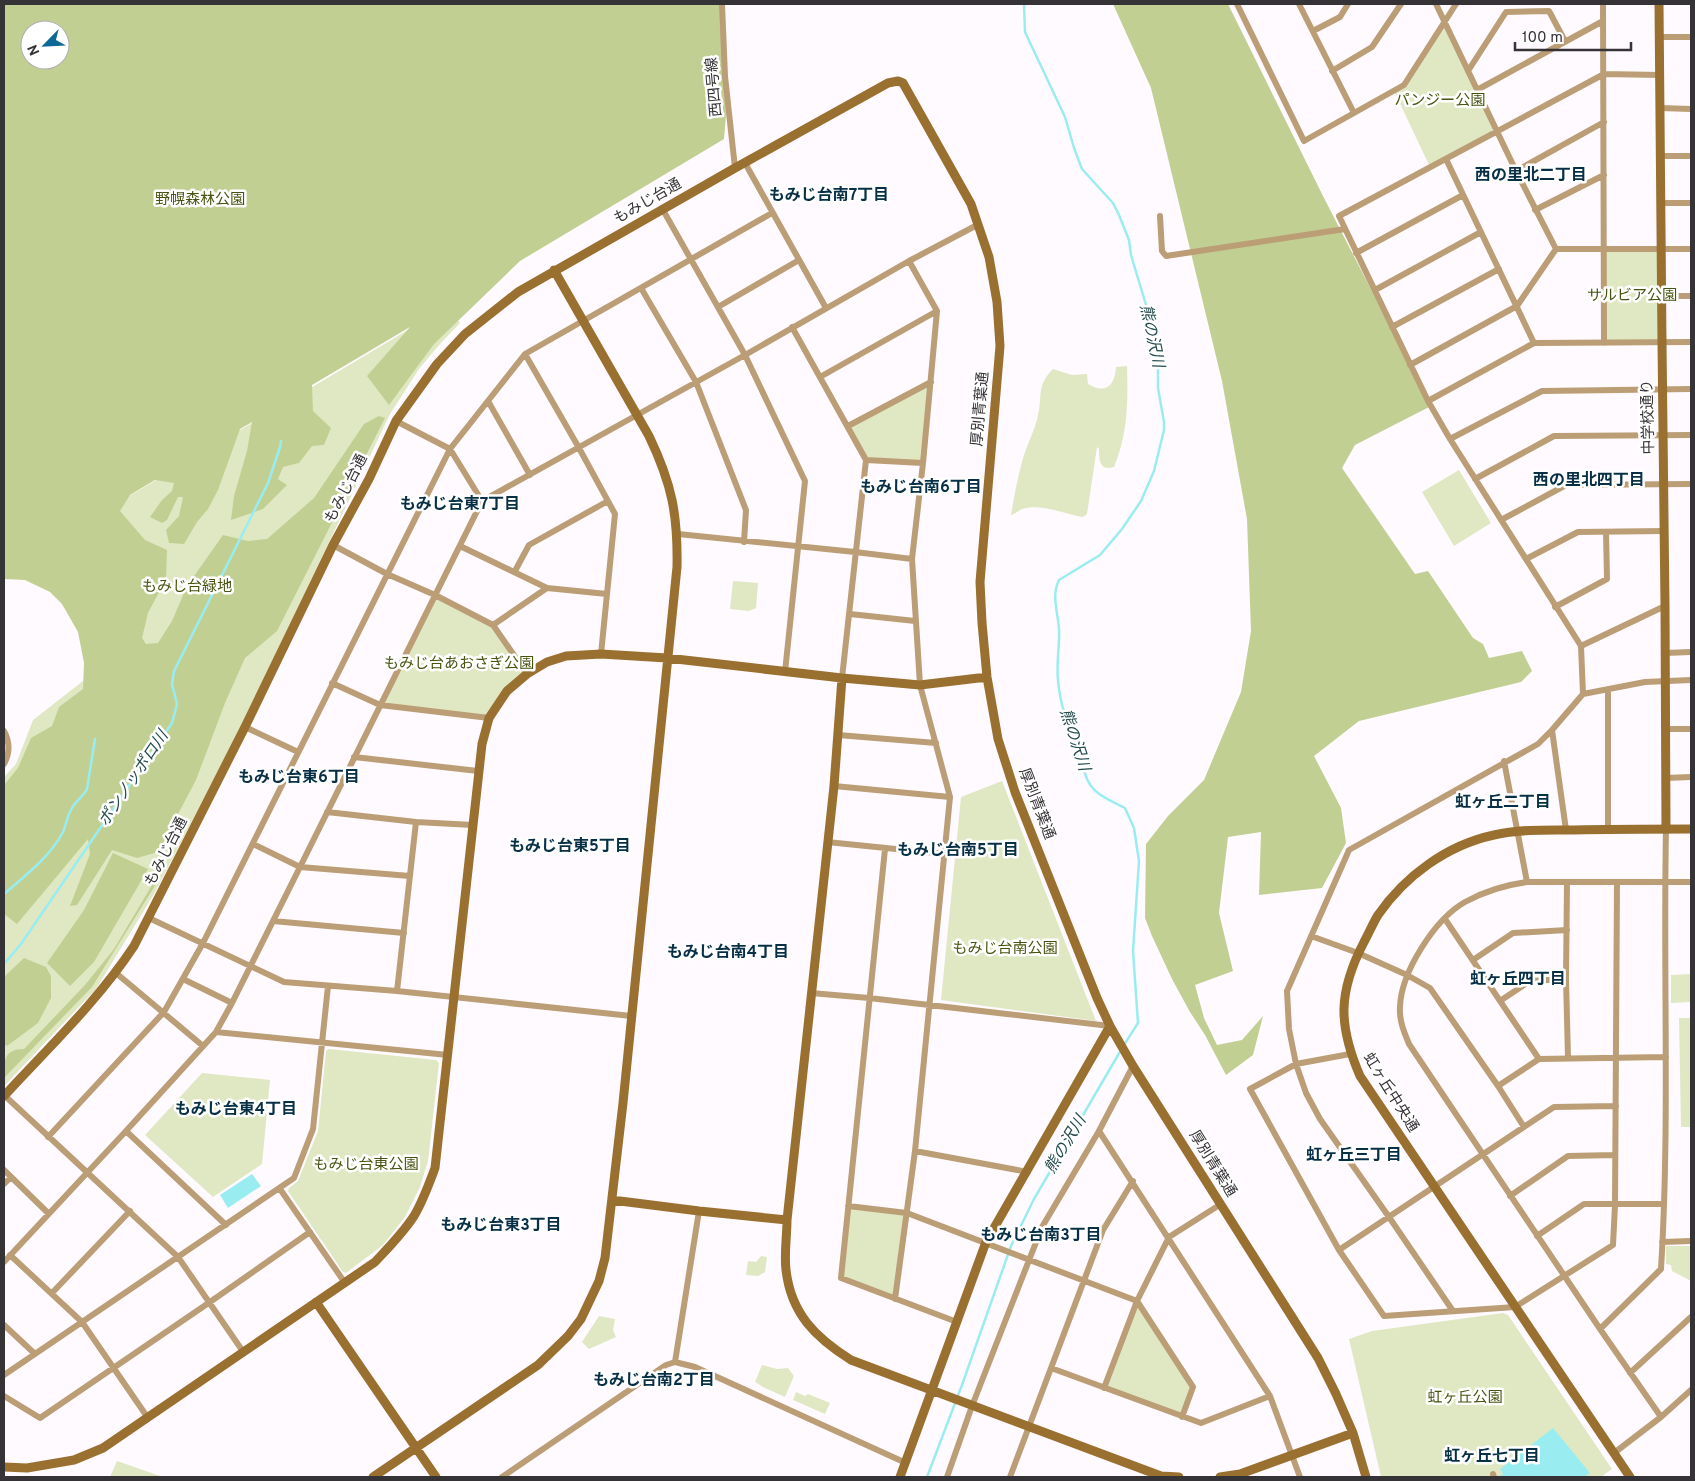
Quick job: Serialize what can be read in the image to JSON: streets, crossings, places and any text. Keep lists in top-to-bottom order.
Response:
{
  "streets": {
    "street": [
      "西四号線",
      "もみじ台通",
      "厚別青葉通",
      "中学校通り",
      "虹ヶ丘中央通"
    ]
  },
  "crossings": [
    ["西四号線", "もみじ台通"],
    ["もみじ台通", "厚別青葉通"],
    ["中学校通り", "虹ヶ丘中央通"]
  ],
  "districts": [
    "西の里北二丁目",
    "もみじ台南7丁目",
    "西の里北四丁目",
    "もみじ台南6丁目",
    "もみじ台東7丁目",
    "もみじ台東6丁目",
    "虹ヶ丘二丁目",
    "もみじ台東5丁目",
    "もみじ台南5丁目",
    "もみじ台南4丁目",
    "虹ヶ丘四丁目",
    "もみじ台東4丁目",
    "虹ヶ丘三丁目",
    "もみじ台東3丁目",
    "もみじ台南3丁目",
    "もみじ台南2丁目",
    "虹ヶ丘七丁目"
  ],
  "water": ["熊の沢川", "ポンノッポロ川"],
  "parks": [
    "パンジー公園",
    "野幌森林公園",
    "サルビア公園",
    "もみじ台緑地",
    "もみじ台あおさぎ公園",
    "もみじ台南公園",
    "もみじ台東公園",
    "虹ヶ丘公園"
  ],
  "scale_bar": "100 m",
  "north": "bottom left"
}
